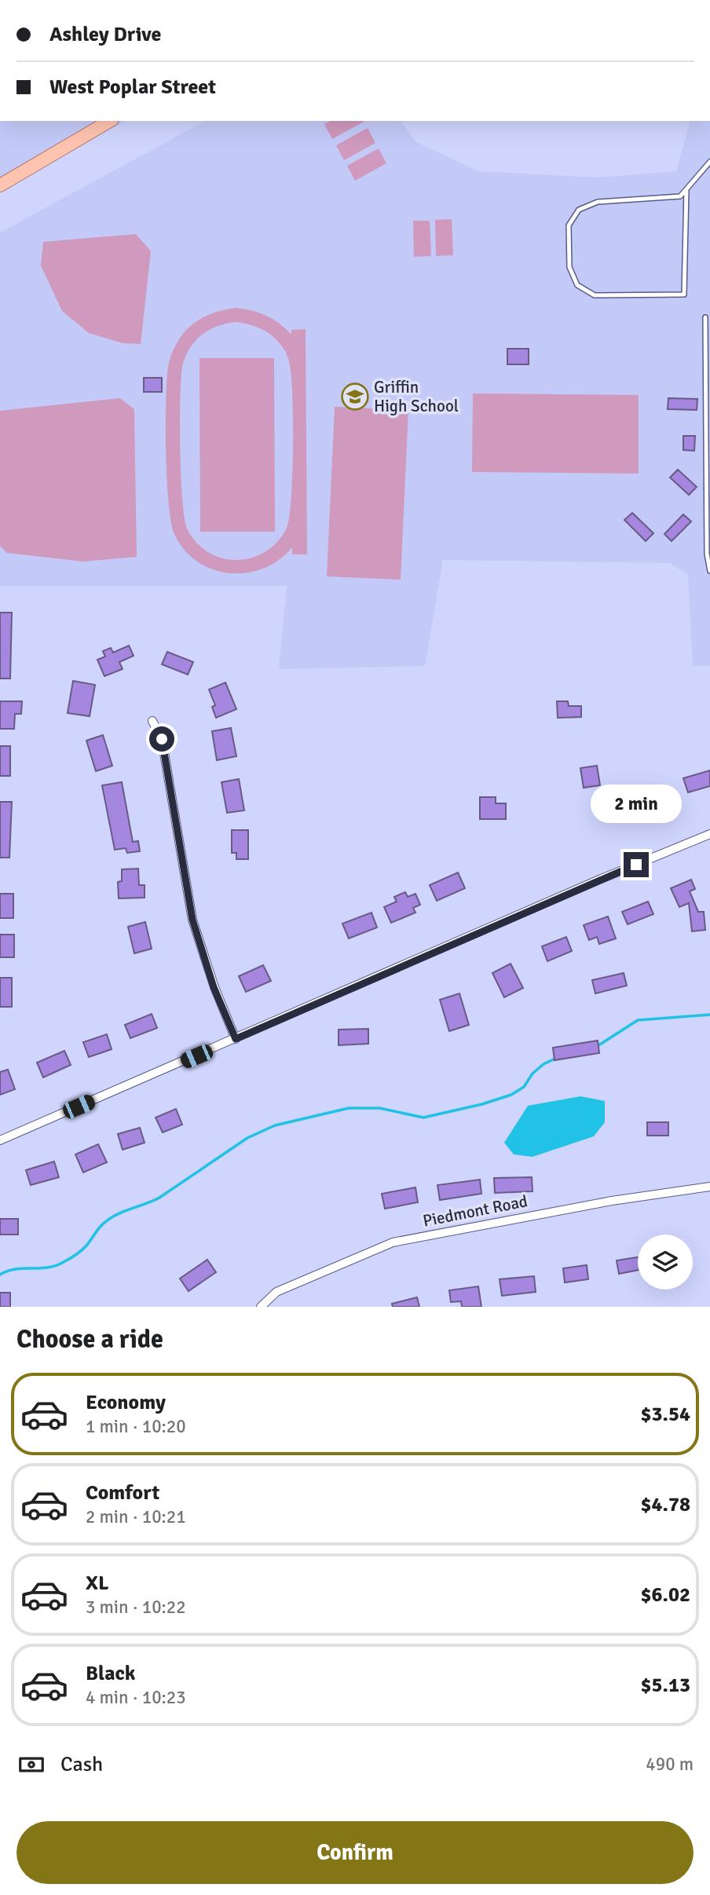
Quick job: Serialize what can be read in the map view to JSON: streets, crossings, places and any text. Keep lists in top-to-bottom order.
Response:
{
  "streets": {
    "street": ["Piedmont Road"]
  },
  "places": {
    "school or university": ["Griffin High School"]
  },
  "page": {
    "banner": ["Ashley Drive", "West Poplar Street"],
    "bubble": "2 min",
    "heading": "Choose a ride",
    "list": [
      {
        "name": "Economy",
        "note": "1 min · 10:20",
        "value": "$3.54"
      },
      {
        "name": "Comfort",
        "note": "2 min · 10:21",
        "value": "$4.78"
      },
      {
        "name": "XL",
        "note": "3 min · 10:22",
        "value": "$6.02"
      },
      {
        "name": "Black",
        "note": "4 min · 10:23",
        "value": "$5.13"
      }
    ],
    "pay": ["Cash", "490 m"],
    "buttons": "Confirm"
  }
}
